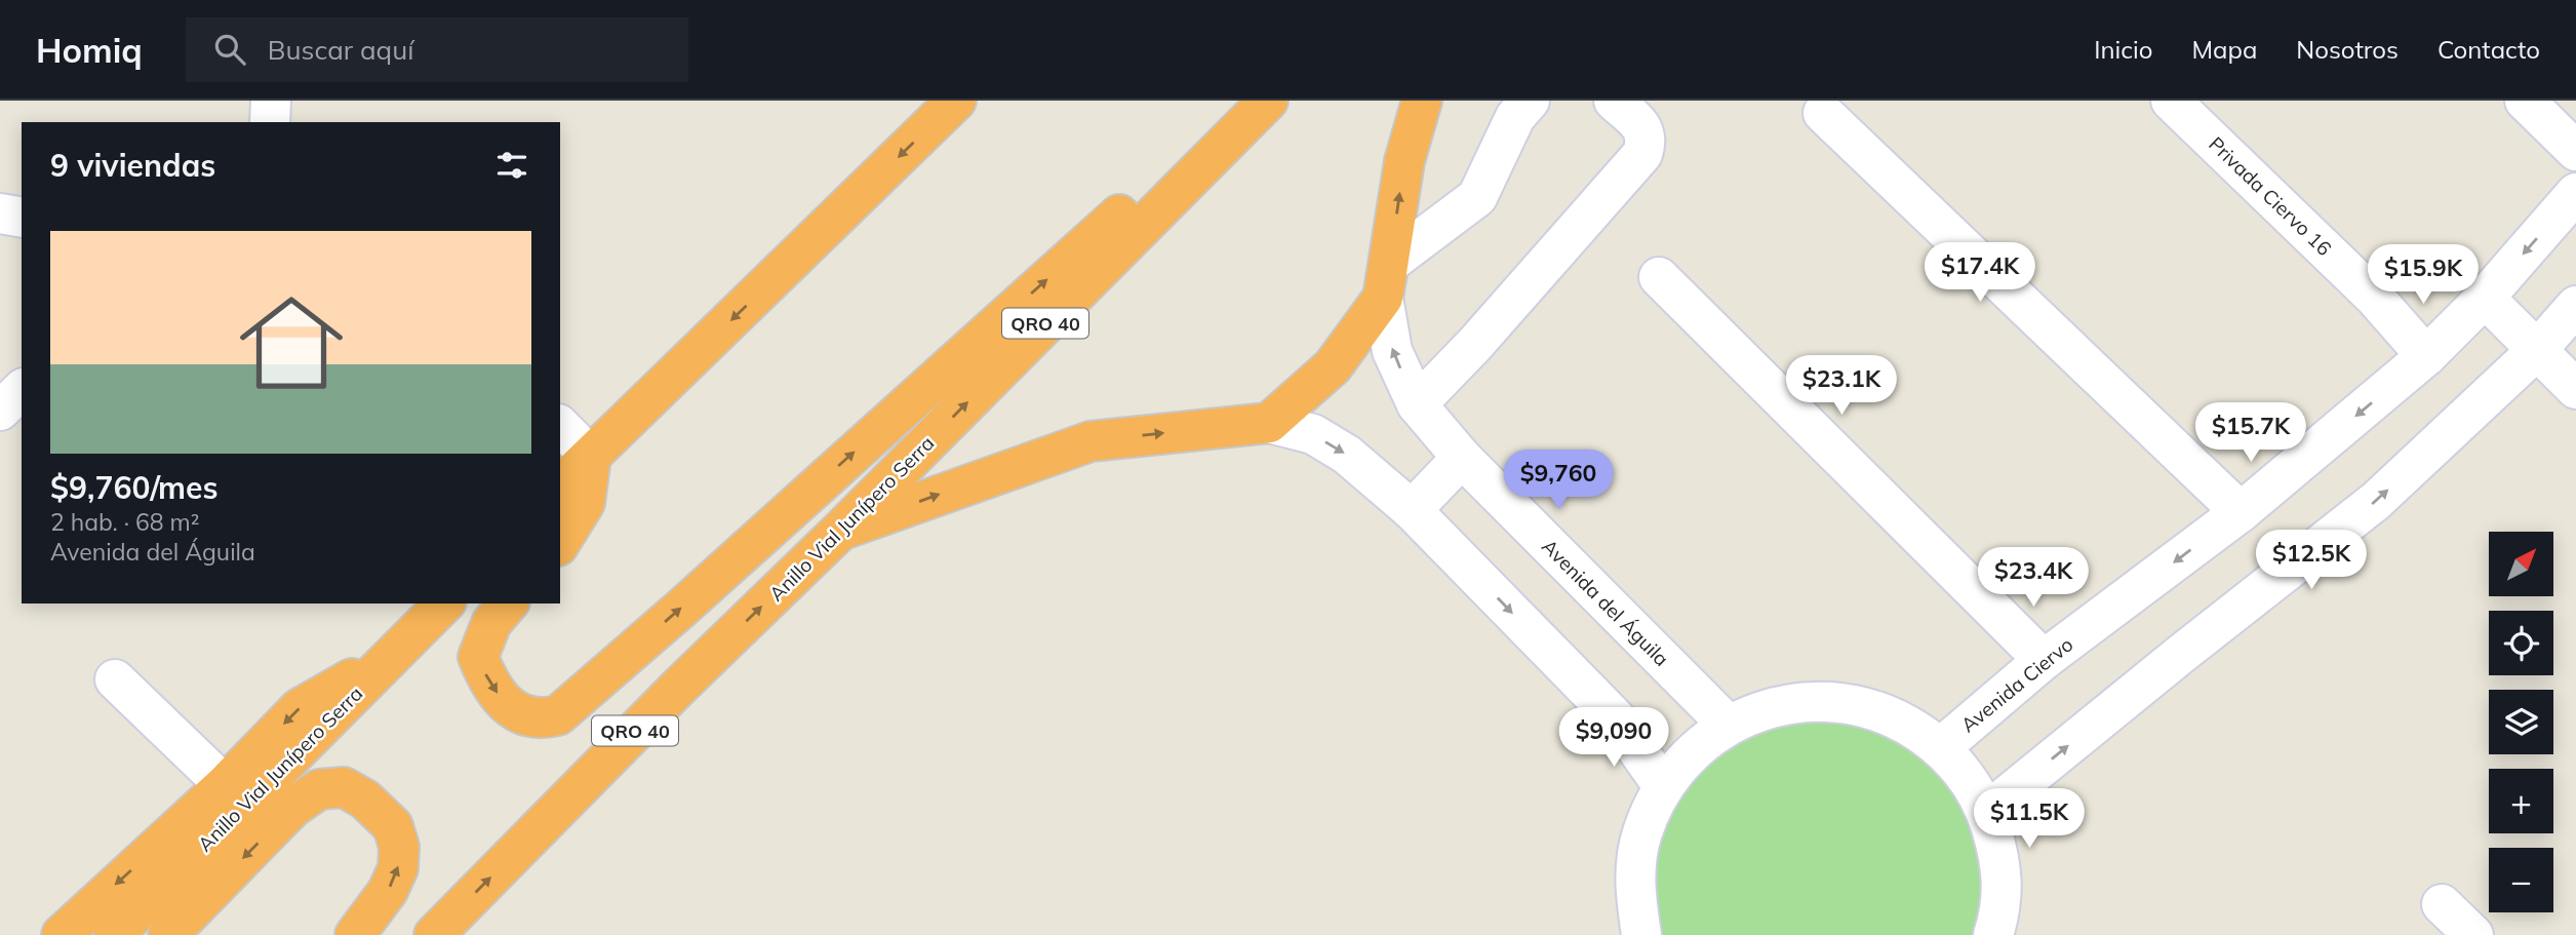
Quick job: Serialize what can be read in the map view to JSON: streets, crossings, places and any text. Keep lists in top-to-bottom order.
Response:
{
  "streets": {
    "highway": ["QRO 40", "Anillo Vial Junípero Serra"],
    "street": ["Privada Ciervo 16", "Avenida del Águila", "Avenida Ciervo"]
  },
  "crossings": [
    ["Privada Ciervo 16", "Avenida Ciervo"]
  ],
  "north": "top right",
  "page": {
    "header": "Homiq",
    "search": "Buscar aquí",
    "nav": [
      "Inicio",
      "Mapa",
      "Nosotros",
      "Contacto"
    ],
    "heading": "9 viviendas",
    "list": [
      {
        "name": "$9,760/mes",
        "note": "2 hab. · 68 m² · Avenida del Águila"
      }
    ],
    "price": [
      "$17.4K",
      "$15.9K",
      "$23.1K",
      "$15.7K",
      "$9,760",
      "$12.5K",
      "$23.4K",
      "$9,090",
      "$11.5K"
    ],
    "map_buttons": ["+", "−"]
  }
}
